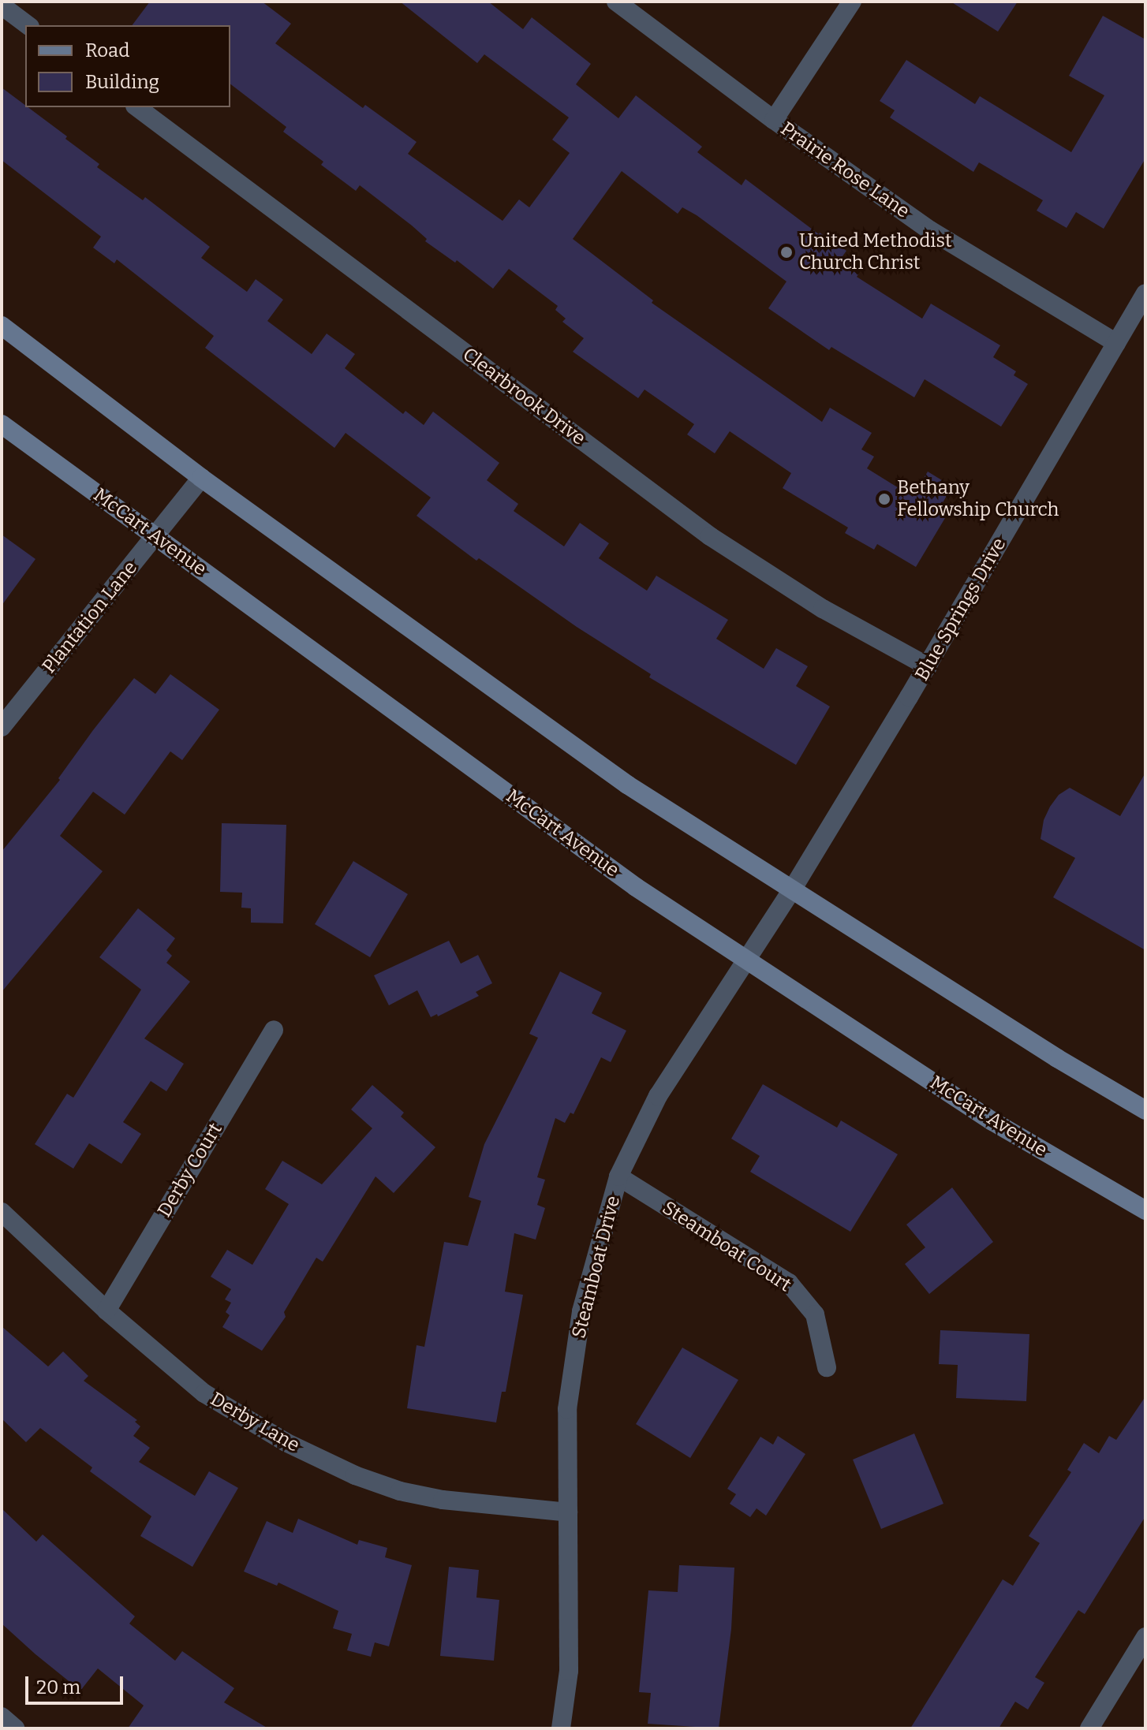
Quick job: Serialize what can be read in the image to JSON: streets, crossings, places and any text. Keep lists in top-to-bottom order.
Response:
{
  "streets": {
    "main road": ["McCart Avenue"],
    "street": [
      "Prairie Rose Lane",
      "Clearbrook Drive",
      "Blue Springs Drive",
      "Plantation Lane",
      "Derby Court",
      "Steamboat Court",
      "Steamboat Drive",
      "Derby Lane"
    ]
  },
  "crossings": [
    ["Prairie Rose Lane", "Blue Springs Drive"],
    ["Clearbrook Drive", "Blue Springs Drive"],
    ["McCart Avenue", "Plantation Lane"],
    ["McCart Avenue", "Steamboat Drive"],
    ["Blue Springs Drive", "Steamboat Drive"],
    ["Derby Court", "Derby Lane"],
    ["Steamboat Court", "Steamboat Drive"],
    ["Steamboat Drive", "Derby Lane"]
  ],
  "places": ["United Methodist Church Christ", "Bethany Fellowship Church"],
  "legend": ["Road", "Building"],
  "scale_bar": "20 m"
}
